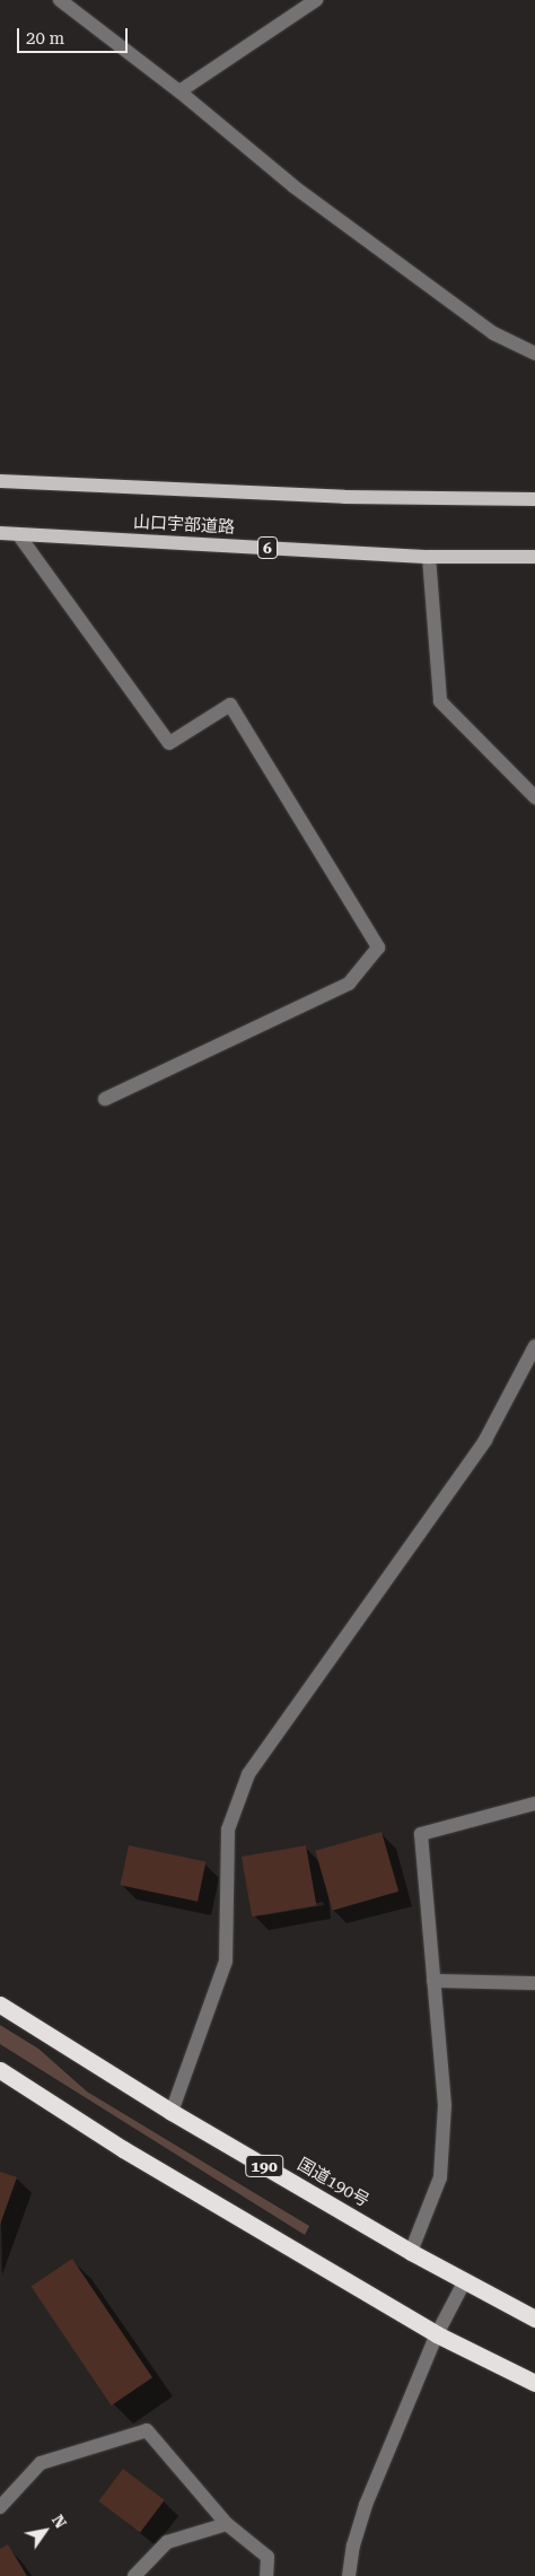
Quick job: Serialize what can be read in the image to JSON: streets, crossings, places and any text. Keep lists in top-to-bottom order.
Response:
{
  "streets": {
    "highway": ["190", "国道190号"],
    "main road": ["山口宇部道路", "6"]
  },
  "scale_bar": "20 m",
  "north": "top right"
}
